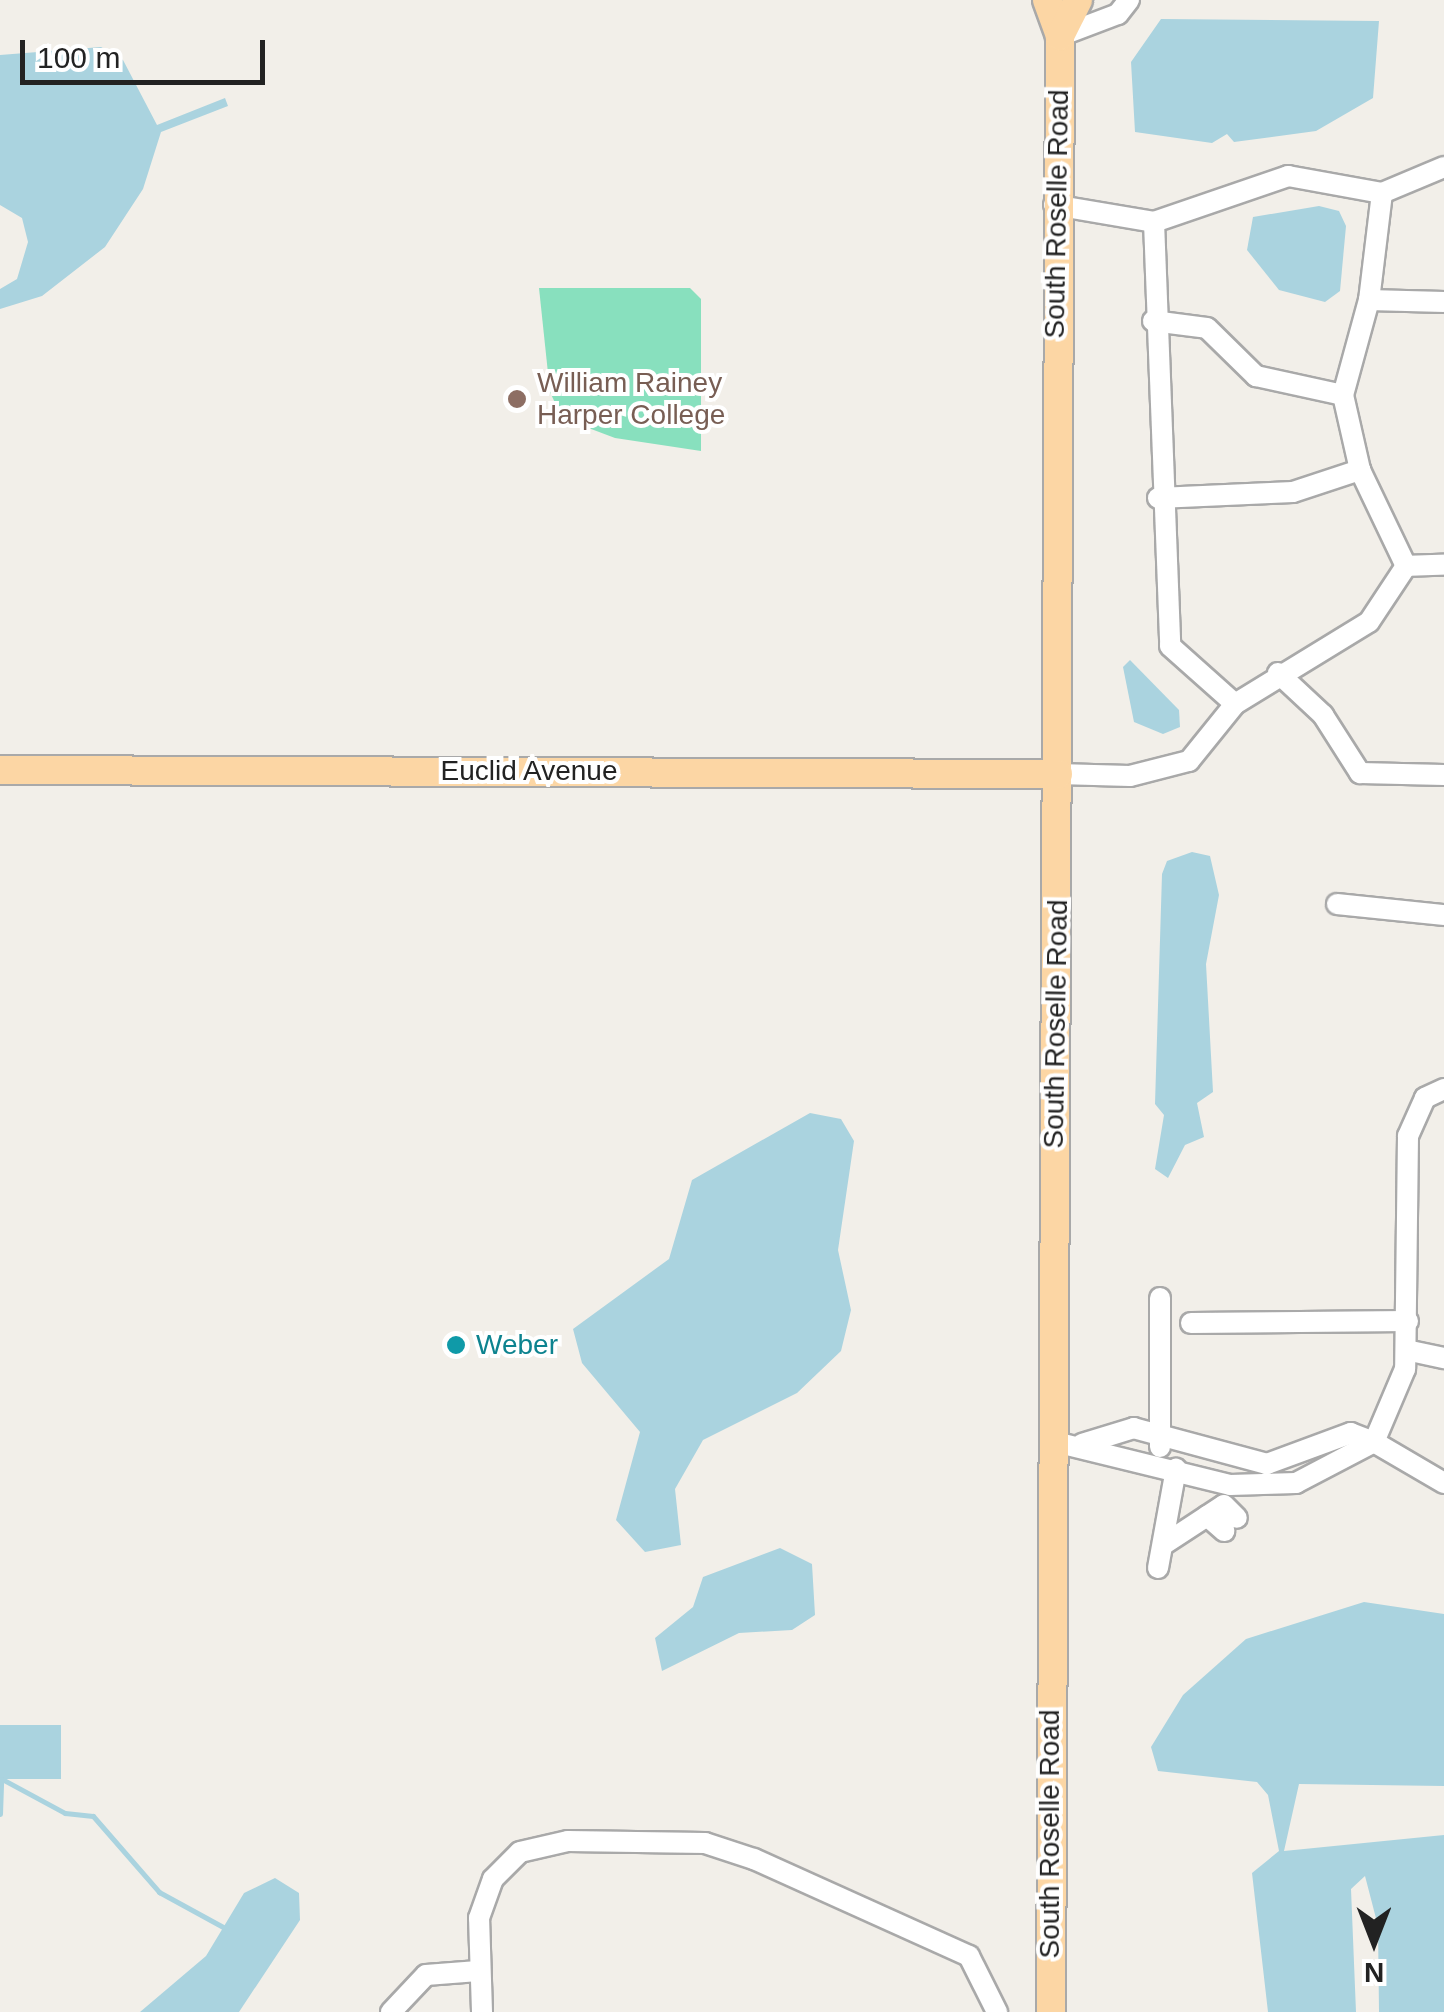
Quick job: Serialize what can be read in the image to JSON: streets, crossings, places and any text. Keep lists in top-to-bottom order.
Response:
{
  "streets": {
    "main road": ["South Roselle Road", "Euclid Avenue"]
  },
  "crossings": [
    ["South Roselle Road", "Euclid Avenue"]
  ],
  "places": ["William Rainey Harper College", "Weber"],
  "scale_bar": "100 m",
  "north": "bottom"
}
